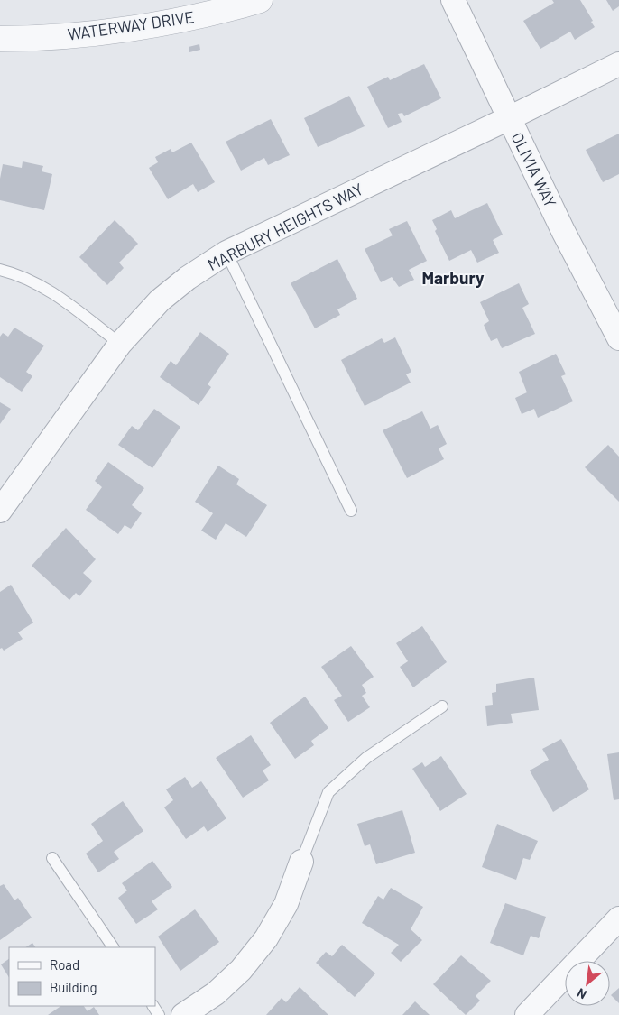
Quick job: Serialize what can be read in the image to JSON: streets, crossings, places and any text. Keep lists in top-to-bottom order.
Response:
{
  "streets": {
    "street": ["WATERWAY DRIVE", "OLIVIA WAY", "MARBURY HEIGHTS WAY"]
  },
  "crossings": [
    ["OLIVIA WAY", "MARBURY HEIGHTS WAY"]
  ],
  "districts": ["Marbury"],
  "legend": ["Road", "Building"],
  "north": "bottom left"
}
